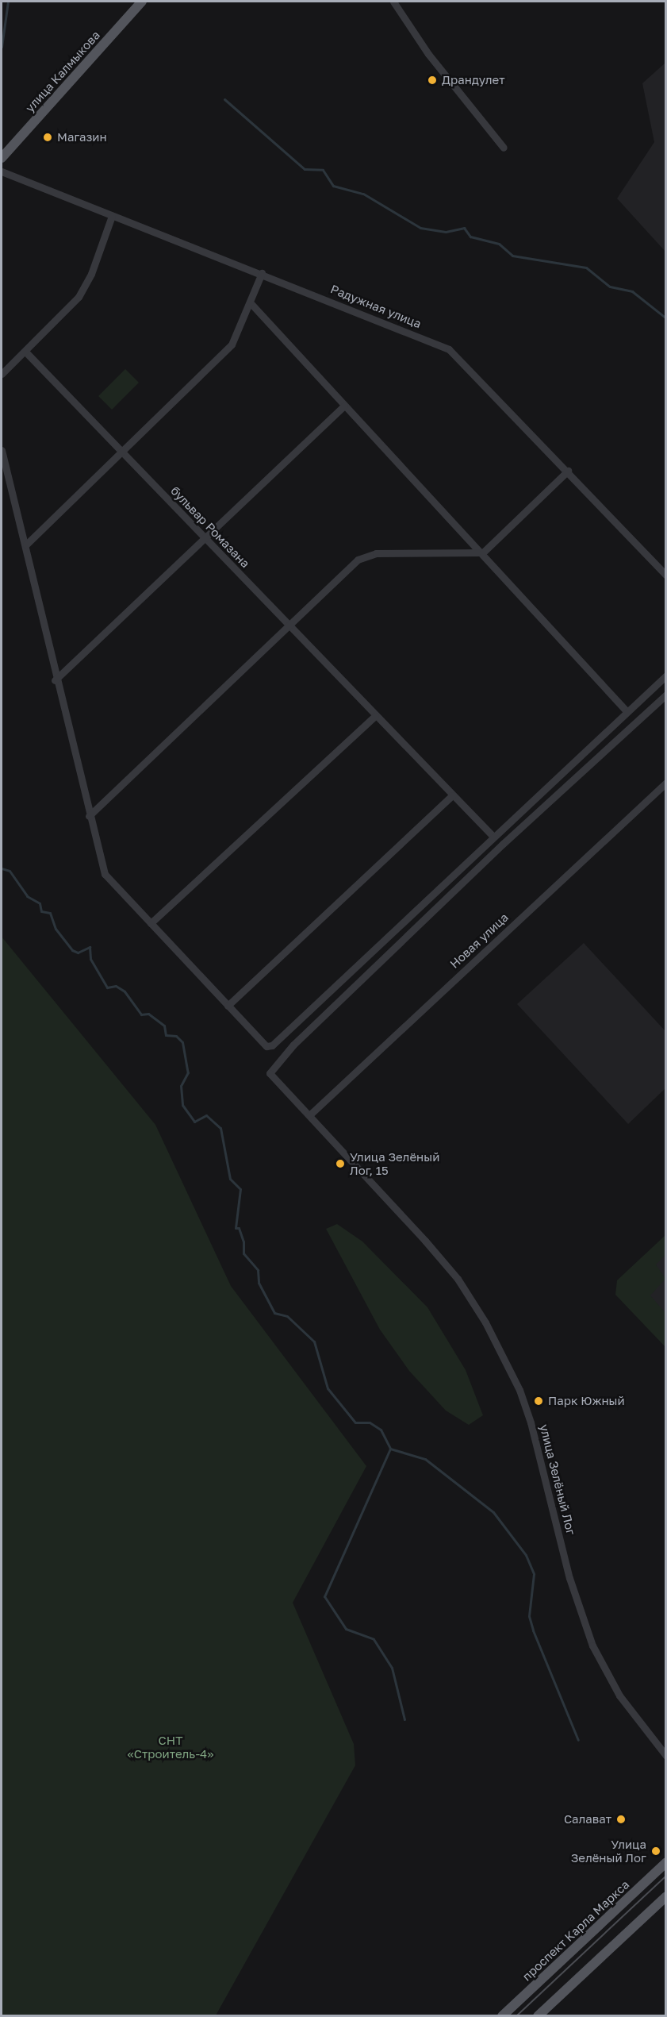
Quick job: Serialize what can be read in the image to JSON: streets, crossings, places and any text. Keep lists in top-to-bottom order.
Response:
{
  "streets": {
    "main road": ["улица Калмыкова", "проспект Карла Маркса"],
    "street": [
      "Радужная улица",
      "бульвар Ромазана",
      "Новая улица",
      "улица Зелёный Лог"
    ]
  },
  "crossings": [
    ["Новая улица", "улица Зелёный Лог"]
  ],
  "parks": ["СНТ «Строитель-4»"],
  "places": [
    "Драндулет",
    "Магазин",
    "Улица Зелёный Лог, 15",
    "Парк Южный",
    "Салават",
    "Улица Зелёный Лог"
  ]
}
